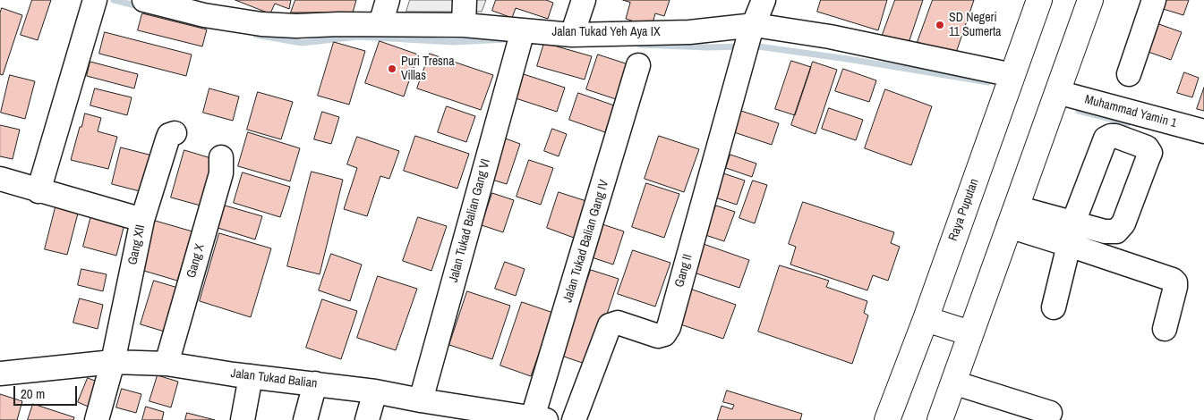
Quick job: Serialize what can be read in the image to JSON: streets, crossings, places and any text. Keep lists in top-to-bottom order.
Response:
{
  "streets": {
    "main road": ["Raya Puputan"],
    "street": [
      "Jalan Tukad Yeh Aya IX",
      "Muhammad Yamin 1",
      "Jalan Tukad Balian Gang VI",
      "Jalan Tukad Balian Gang IV",
      "Gang XII",
      "Gang X",
      "Gang II",
      "Jalan Tukad Balian"
    ]
  },
  "crossings": [
    ["Jalan Tukad Yeh Aya IX", "Raya Puputan"],
    ["Jalan Tukad Yeh Aya IX", "Gang II"],
    ["Jalan Tukad Balian Gang VI", "Jalan Tukad Balian"],
    ["Jalan Tukad Balian Gang IV", "Jalan Tukad Balian"],
    ["Gang XII", "Jalan Tukad Balian"],
    ["Gang X", "Jalan Tukad Balian"]
  ],
  "places": ["SD Negeri 11 Sumerta", "Puri Tresna Villas"],
  "scale_bar": "20 m"
}
